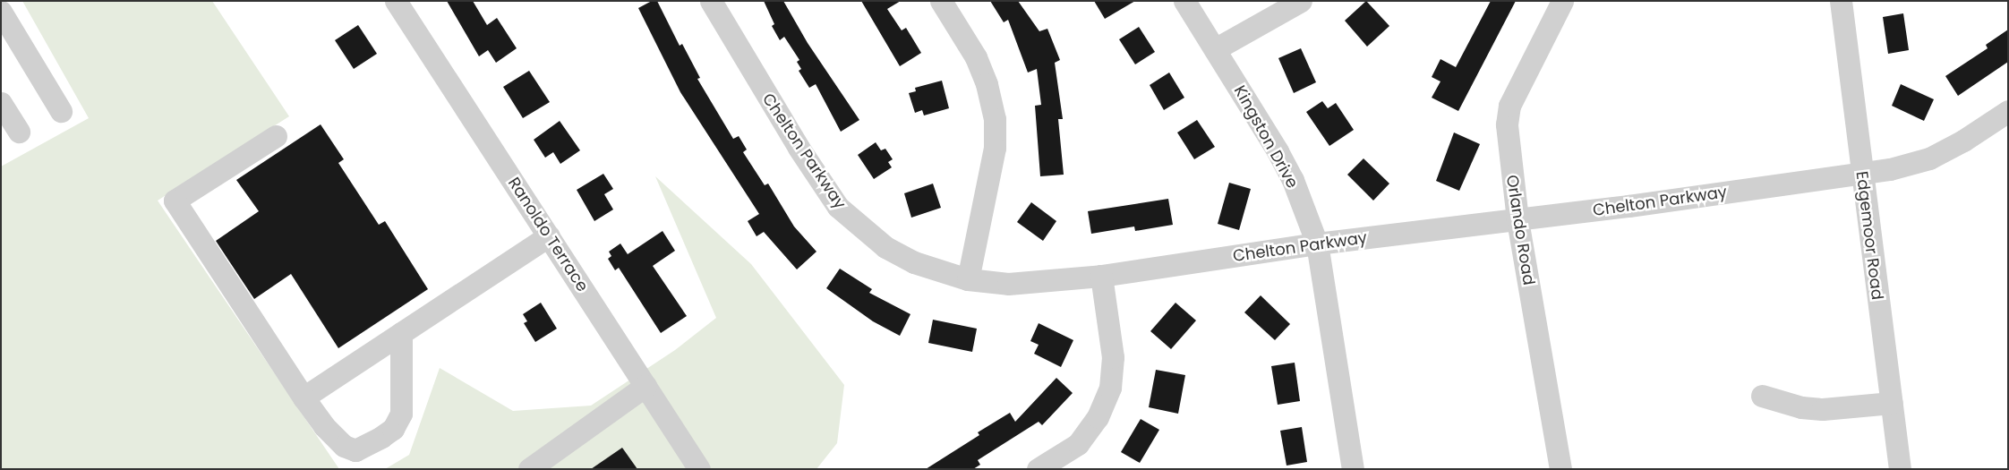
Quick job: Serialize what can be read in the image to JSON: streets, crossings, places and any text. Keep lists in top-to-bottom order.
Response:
{
  "streets": {
    "street": [
      "Kingston Drive",
      "Chelton Parkway",
      "Orlando Road",
      "Ranoldo Terrace",
      "Edgemoor Road"
    ]
  },
  "crossings": [
    ["Kingston Drive", "Chelton Parkway"],
    ["Chelton Parkway", "Orlando Road"],
    ["Chelton Parkway", "Edgemoor Road"]
  ]
}
